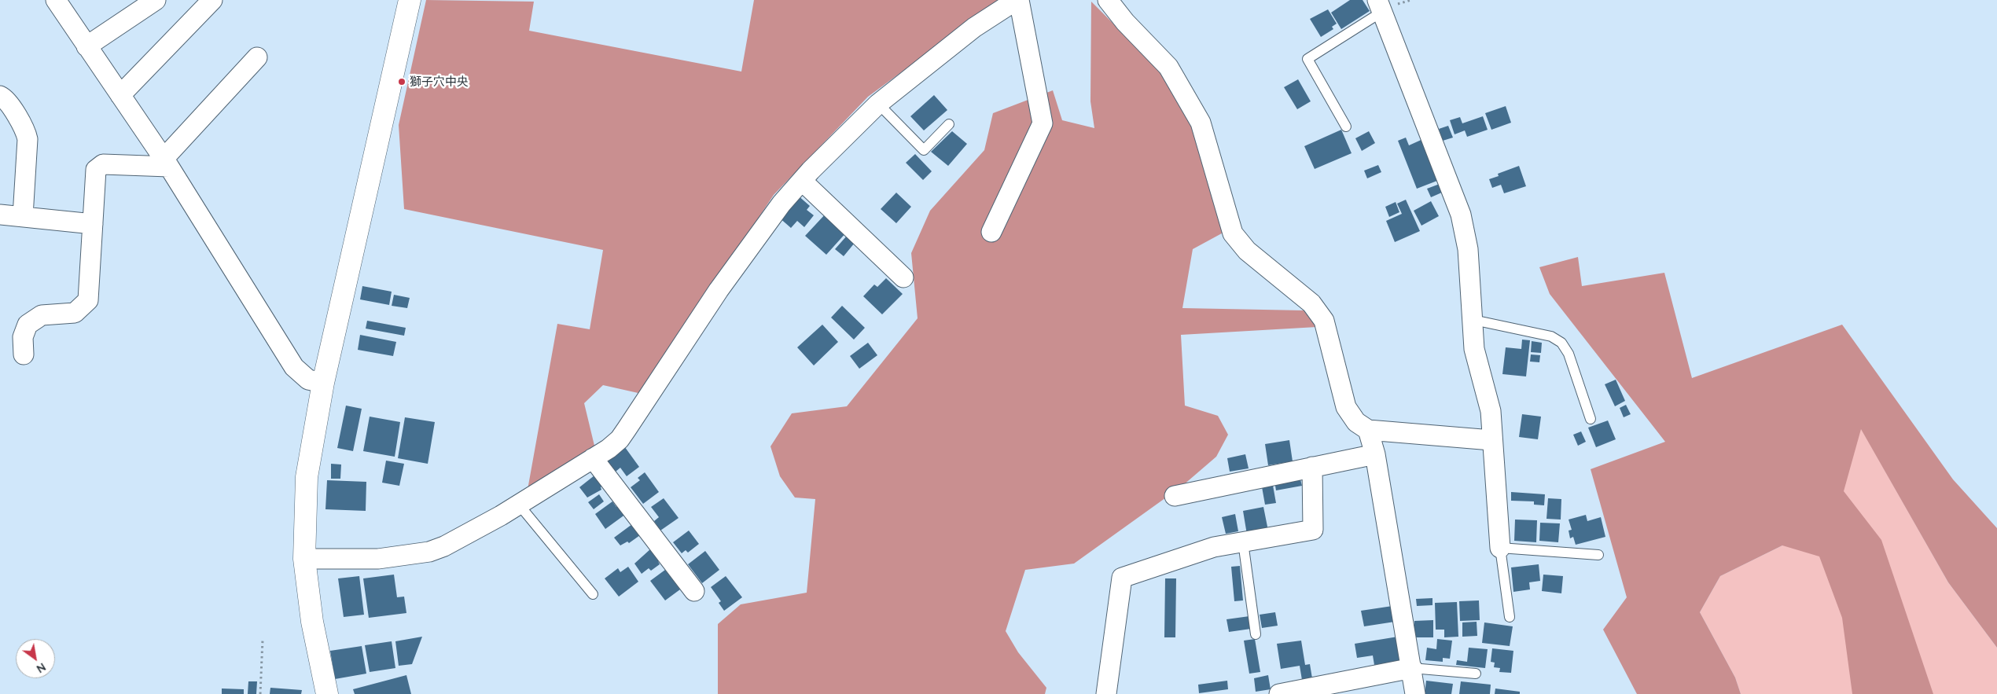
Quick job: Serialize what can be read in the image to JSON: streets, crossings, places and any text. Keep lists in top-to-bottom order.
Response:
{
  "places": ["獅子穴中央"],
  "north": "bottom right"
}
